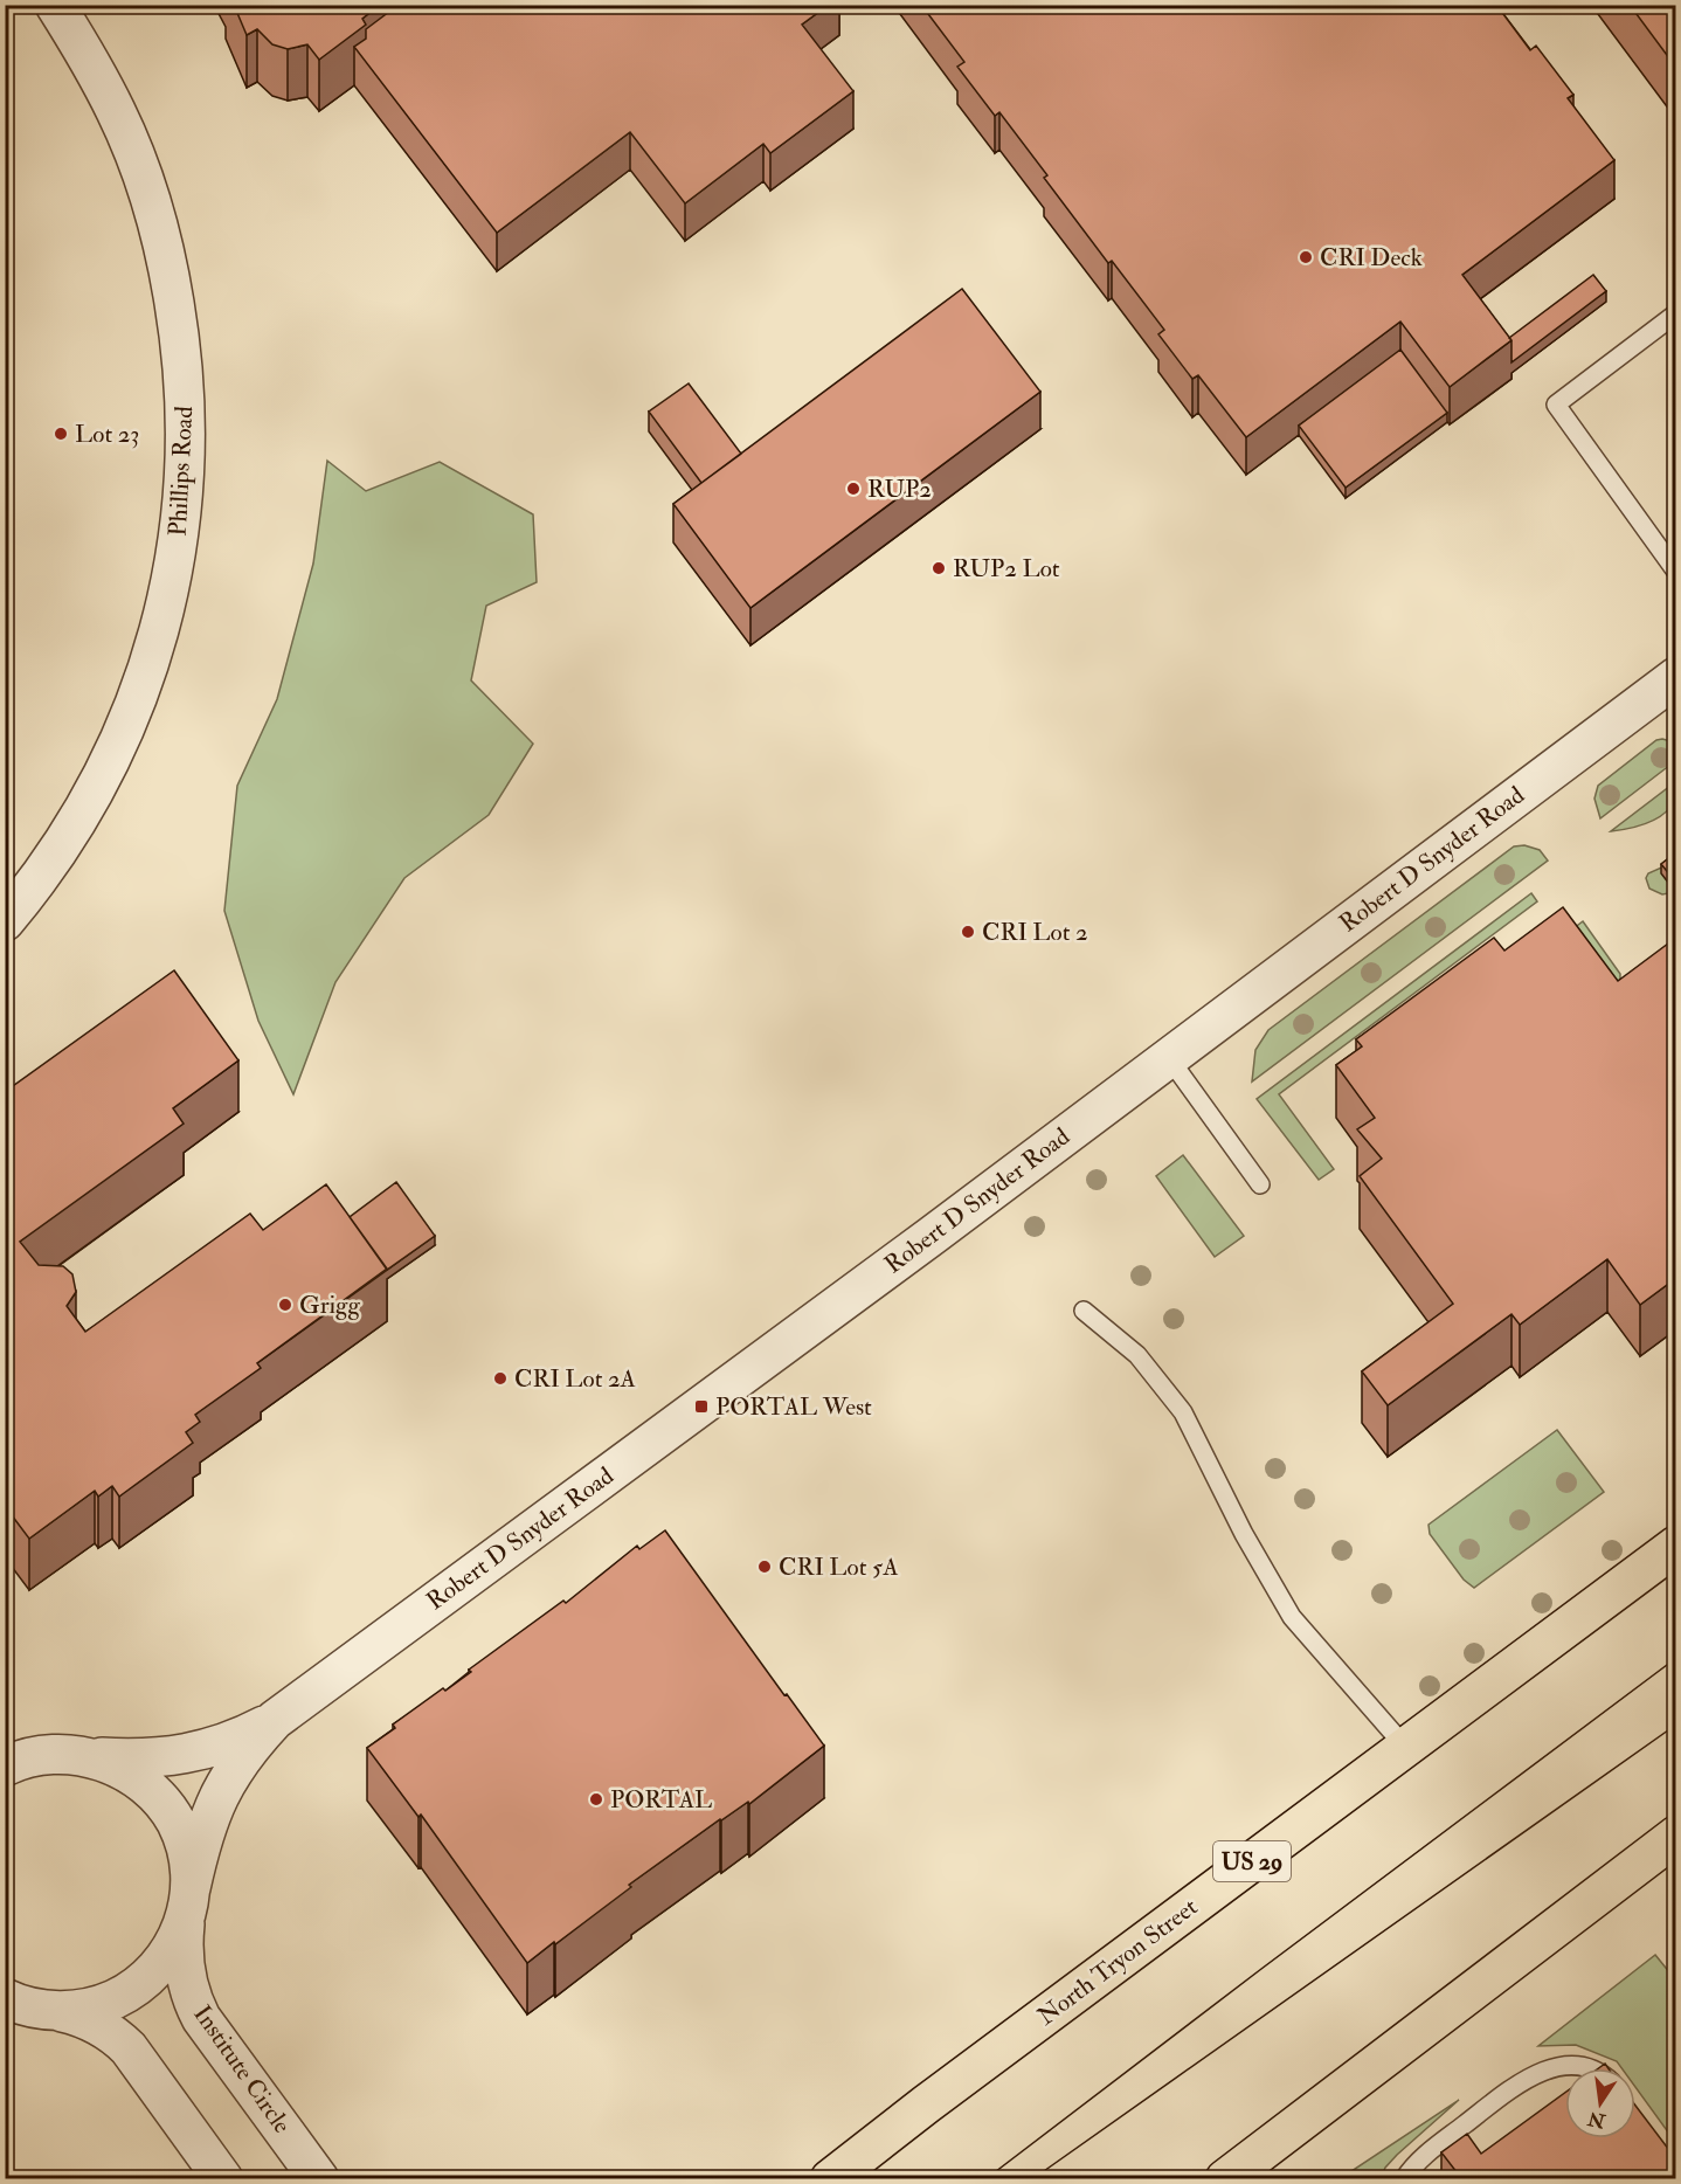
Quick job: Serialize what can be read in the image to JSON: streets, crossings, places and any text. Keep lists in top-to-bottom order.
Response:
{
  "streets": {
    "main road": ["US 29", "North Tryon Street"],
    "street": ["Phillips Road", "Robert D Snyder Road", "Institute Circle"]
  },
  "crossings": [
    ["Robert D Snyder Road", "Institute Circle"]
  ],
  "places": {
    "other": [
      "CRI Deck",
      "Lot 23",
      "RUP2",
      "RUP2 Lot",
      "CRI Lot 2",
      "Grigg",
      "CRI Lot 2A",
      "CRI Lot 5A",
      "PORTAL"
    ],
    "transit": ["PORTAL West"]
  },
  "north": "bottom"
}
